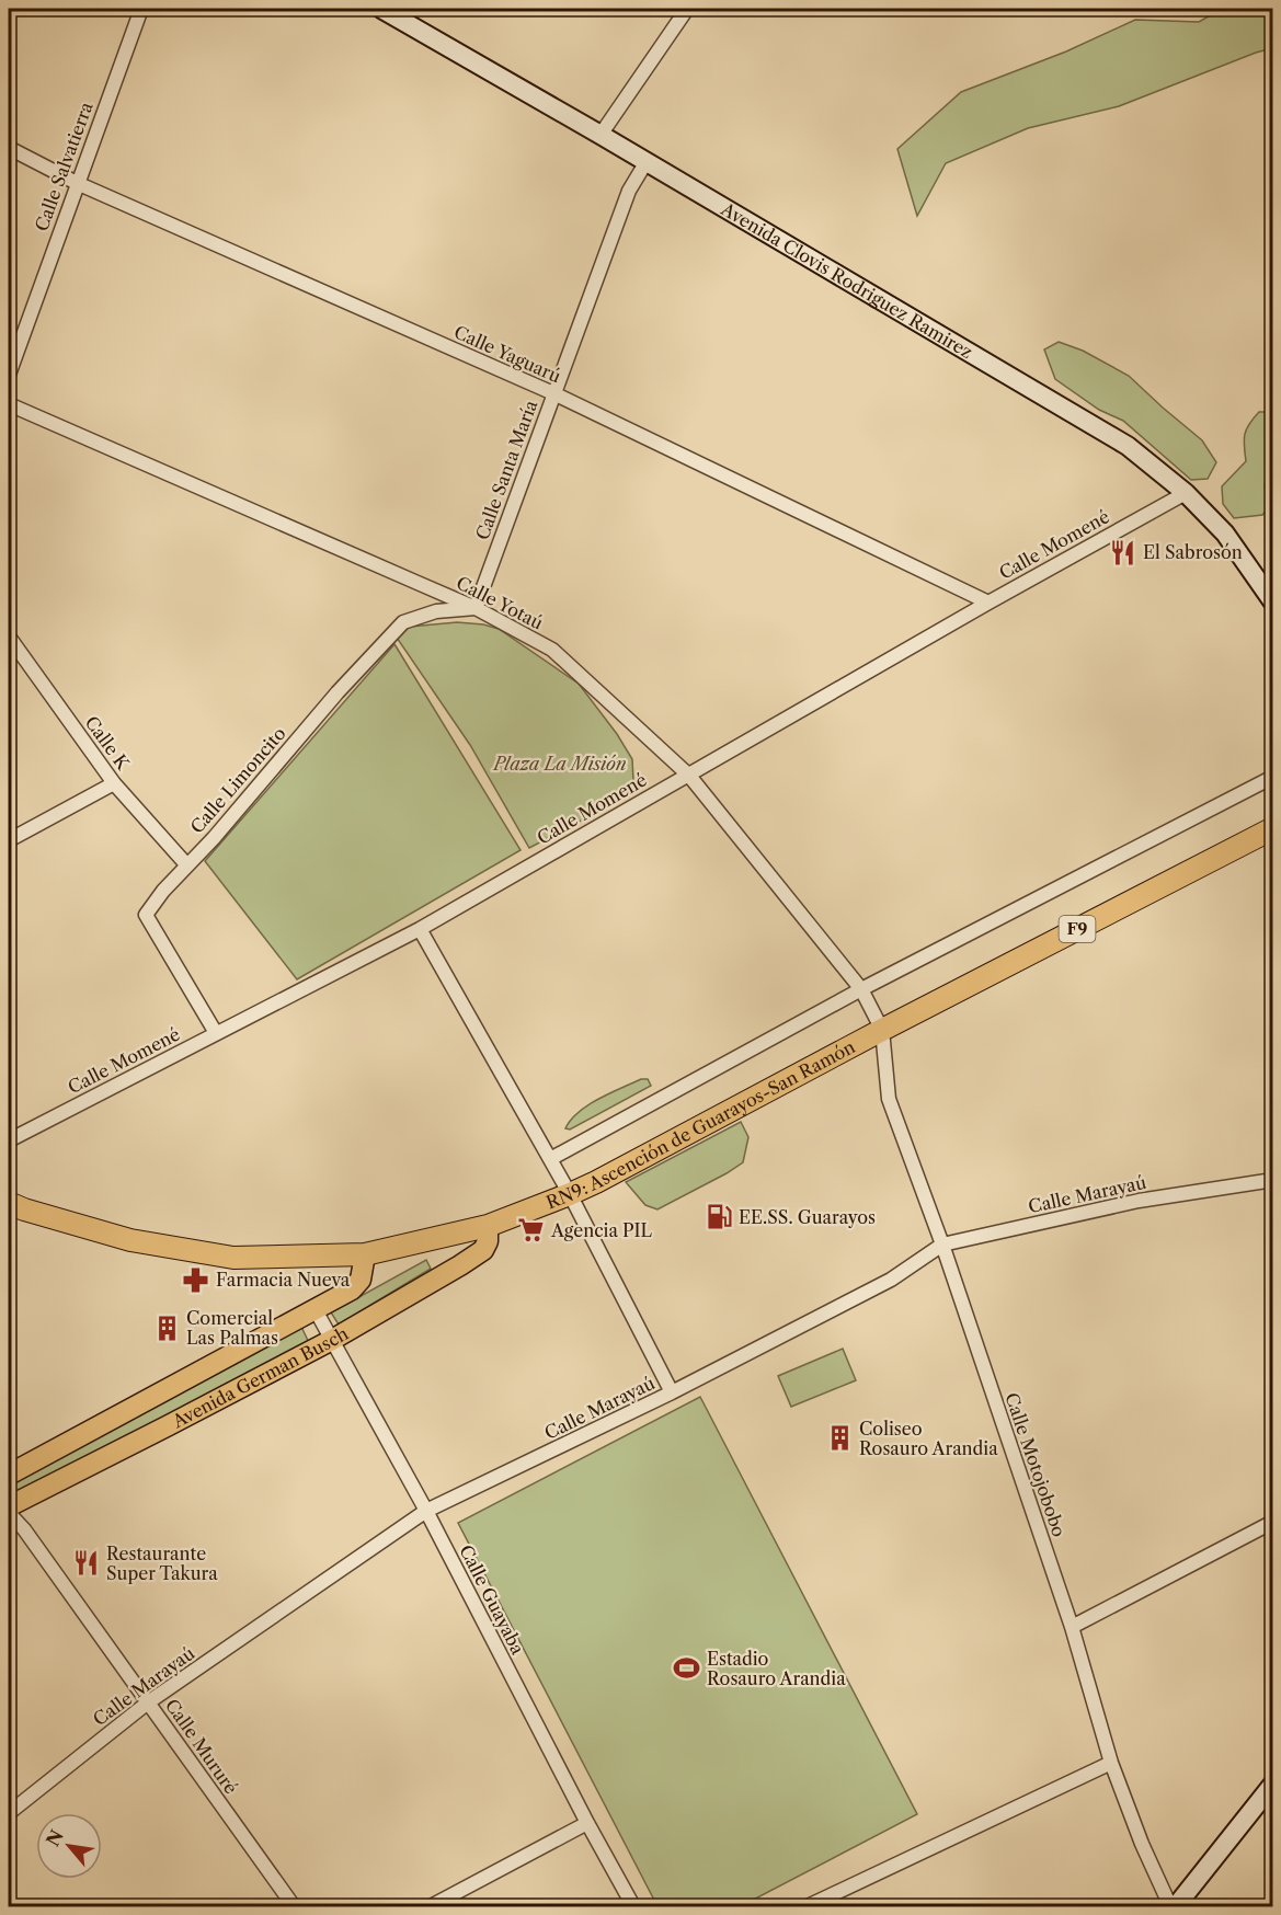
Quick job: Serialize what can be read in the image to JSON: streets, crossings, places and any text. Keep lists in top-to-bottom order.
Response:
{
  "streets": {
    "highway": ["F9", "RN9: Ascención de Guarayos-San Ramón"],
    "main road": ["Avenida Clovis Rodriguez Ramirez", "Avenida German Busch"],
    "street": [
      "Calle Salvatierra",
      "Calle Yaguarú",
      "Calle Santa María",
      "Calle Momené",
      "Calle Yotaú",
      "Calle K",
      "Calle Limoncito",
      "Calle Marayaú",
      "Calle Motojobobo",
      "Calle Guayaba",
      "Calle Mururé"
    ]
  },
  "crossings": [
    ["Calle Salvatierra", "Calle Yaguarú"],
    ["Avenida Clovis Rodriguez Ramirez", "Calle Santa María"],
    ["Avenida Clovis Rodriguez Ramirez", "Calle Momené"],
    ["Calle Yaguarú", "Calle Santa María"],
    ["Calle Yaguarú", "Calle Momené"],
    ["Calle Santa María", "Calle Yotaú"],
    ["Calle Santa María", "Calle Limoncito"],
    ["Calle Momené", "Calle Yotaú"],
    ["Calle Momené", "Calle Limoncito"],
    ["Calle Yotaú", "Calle Limoncito"],
    ["Calle Yotaú", "RN9: Ascención de Guarayos-San Ramón"],
    ["Calle Yotaú", "Calle Motojobobo"],
    ["Calle K", "Calle Limoncito"],
    ["RN9: Ascención de Guarayos-San Ramón", "Avenida German Busch"],
    ["RN9: Ascención de Guarayos-San Ramón", "Calle Motojobobo"],
    ["Calle Marayaú", "Calle Motojobobo"],
    ["Calle Marayaú", "Calle Guayaba"],
    ["Calle Marayaú", "Calle Mururé"],
    ["Avenida German Busch", "Calle Guayaba"]
  ],
  "parks": ["Plaza La Misión"],
  "places": {
    "restaurant": ["El Sabrosón", "Restaurante Super Takura"],
    "fuel station": ["EE.SS. Guarayos"],
    "supermarket": ["Agencia PIL"],
    "pharmacy": ["Farmacia Nueva"],
    "building": ["Comercial Las Palmas", "Coliseo Rosauro Arandia"],
    "sports": ["Estadio Rosauro Arandia"]
  },
  "north": "top left"
}
